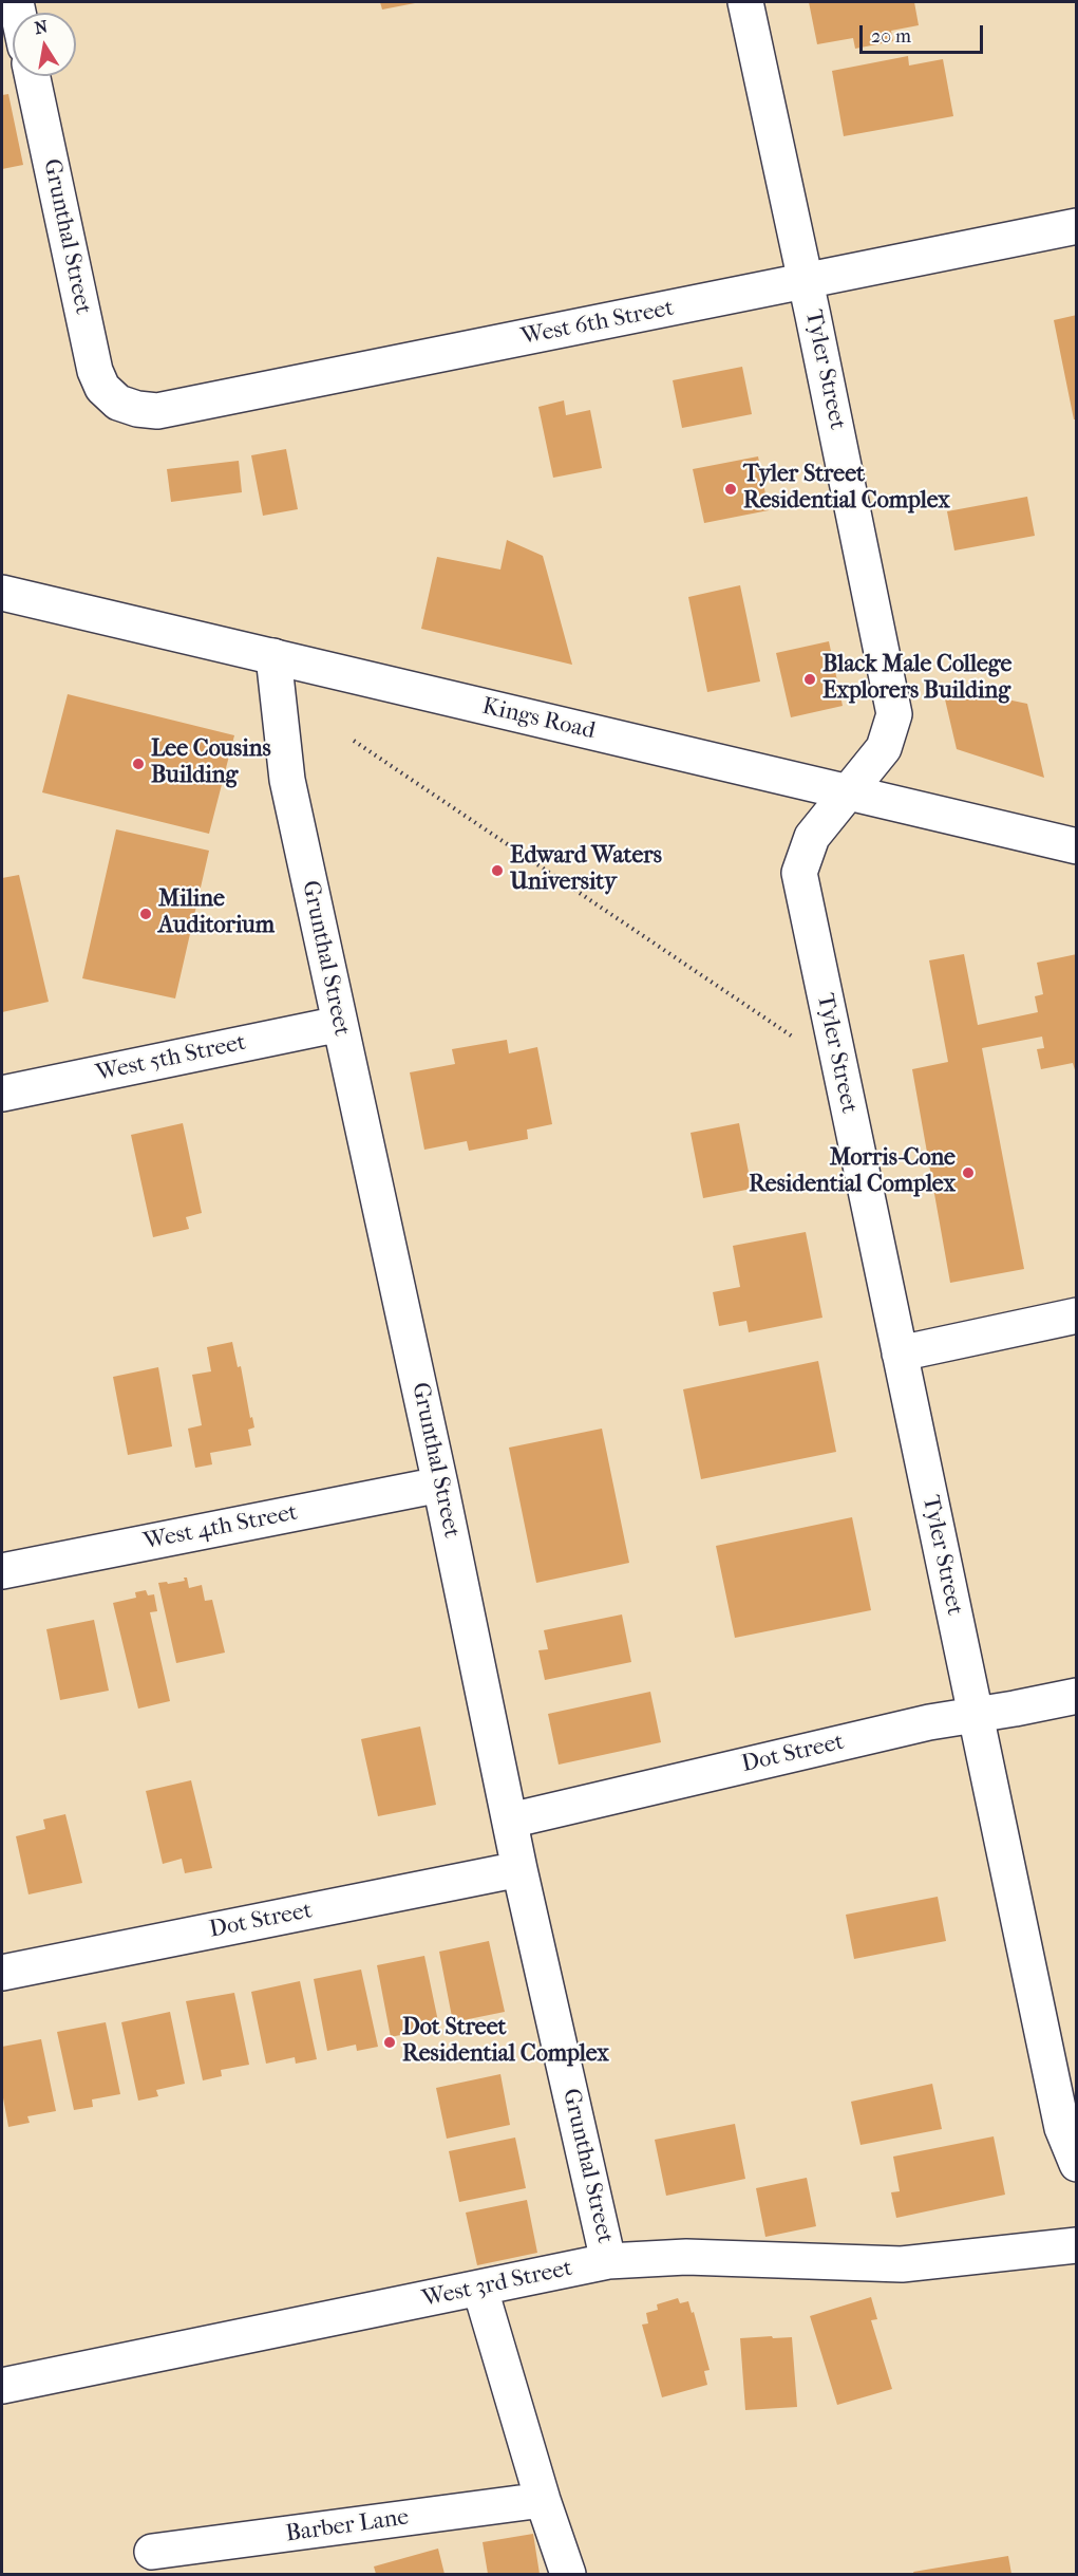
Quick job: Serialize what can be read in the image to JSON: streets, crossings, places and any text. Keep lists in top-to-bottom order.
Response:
{
  "streets": {
    "street": [
      "Grunthal Street",
      "West 6th Street",
      "Tyler Street",
      "Kings Road",
      "West 5th Street",
      "West 4th Street",
      "Dot Street",
      "West 3rd Street",
      "Barber Lane"
    ]
  },
  "crossings": [
    ["Grunthal Street", "West 6th Street"],
    ["Grunthal Street", "Kings Road"],
    ["Grunthal Street", "West 5th Street"],
    ["Grunthal Street", "West 4th Street"],
    ["Grunthal Street", "Dot Street"],
    ["Grunthal Street", "West 3rd Street"],
    ["West 6th Street", "Tyler Street"],
    ["Tyler Street", "Kings Road"],
    ["Tyler Street", "Dot Street"]
  ],
  "places": [
    "Tyler Street Residential Complex",
    "Black Male College Explorers Building",
    "Lee Cousins Building",
    "Edward Waters University",
    "Miline Auditorium",
    "Morris-Cone Residential Complex",
    "Dot Street Residential Complex"
  ],
  "scale_bar": "20 m",
  "north": "top"
}
